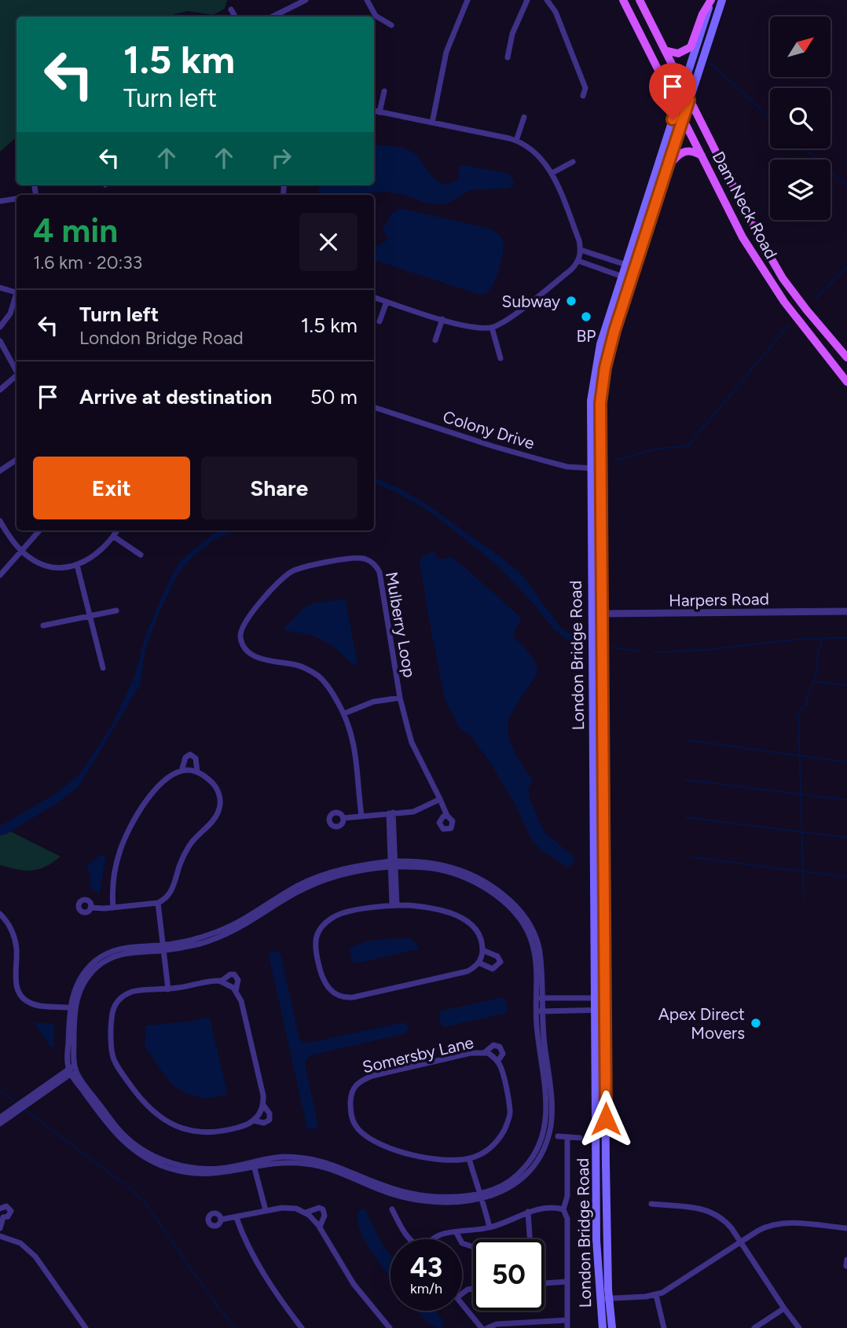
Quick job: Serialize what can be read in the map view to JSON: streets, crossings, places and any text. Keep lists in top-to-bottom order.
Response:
{
  "streets": {
    "main road": ["Dam Neck Road", "London Bridge Road"],
    "street": [
      "Colony Drive",
      "Harpers Road",
      "Mulberry Loop",
      "Somersby Lane"
    ]
  },
  "crossings": [
    ["Dam Neck Road", "London Bridge Road"],
    ["Colony Drive", "London Bridge Road"],
    ["Harpers Road", "London Bridge Road"]
  ],
  "places": ["Subway", "BP", "Apex Direct Movers"],
  "north": "top right",
  "page": {
    "turn": ["1.5 km", "Turn left"],
    "heading": ["4 min", "1.6 km · 20:33"],
    "list": [
      {
        "name": "Turn left",
        "note": "London Bridge Road",
        "value": "1.5 km"
      },
      {
        "name": "Arrive at destination",
        "value": "50 m"
      }
    ],
    "buttons": ["Exit", "Share"],
    "speed": "43 km/h",
    "limit": "50"
  }
}
